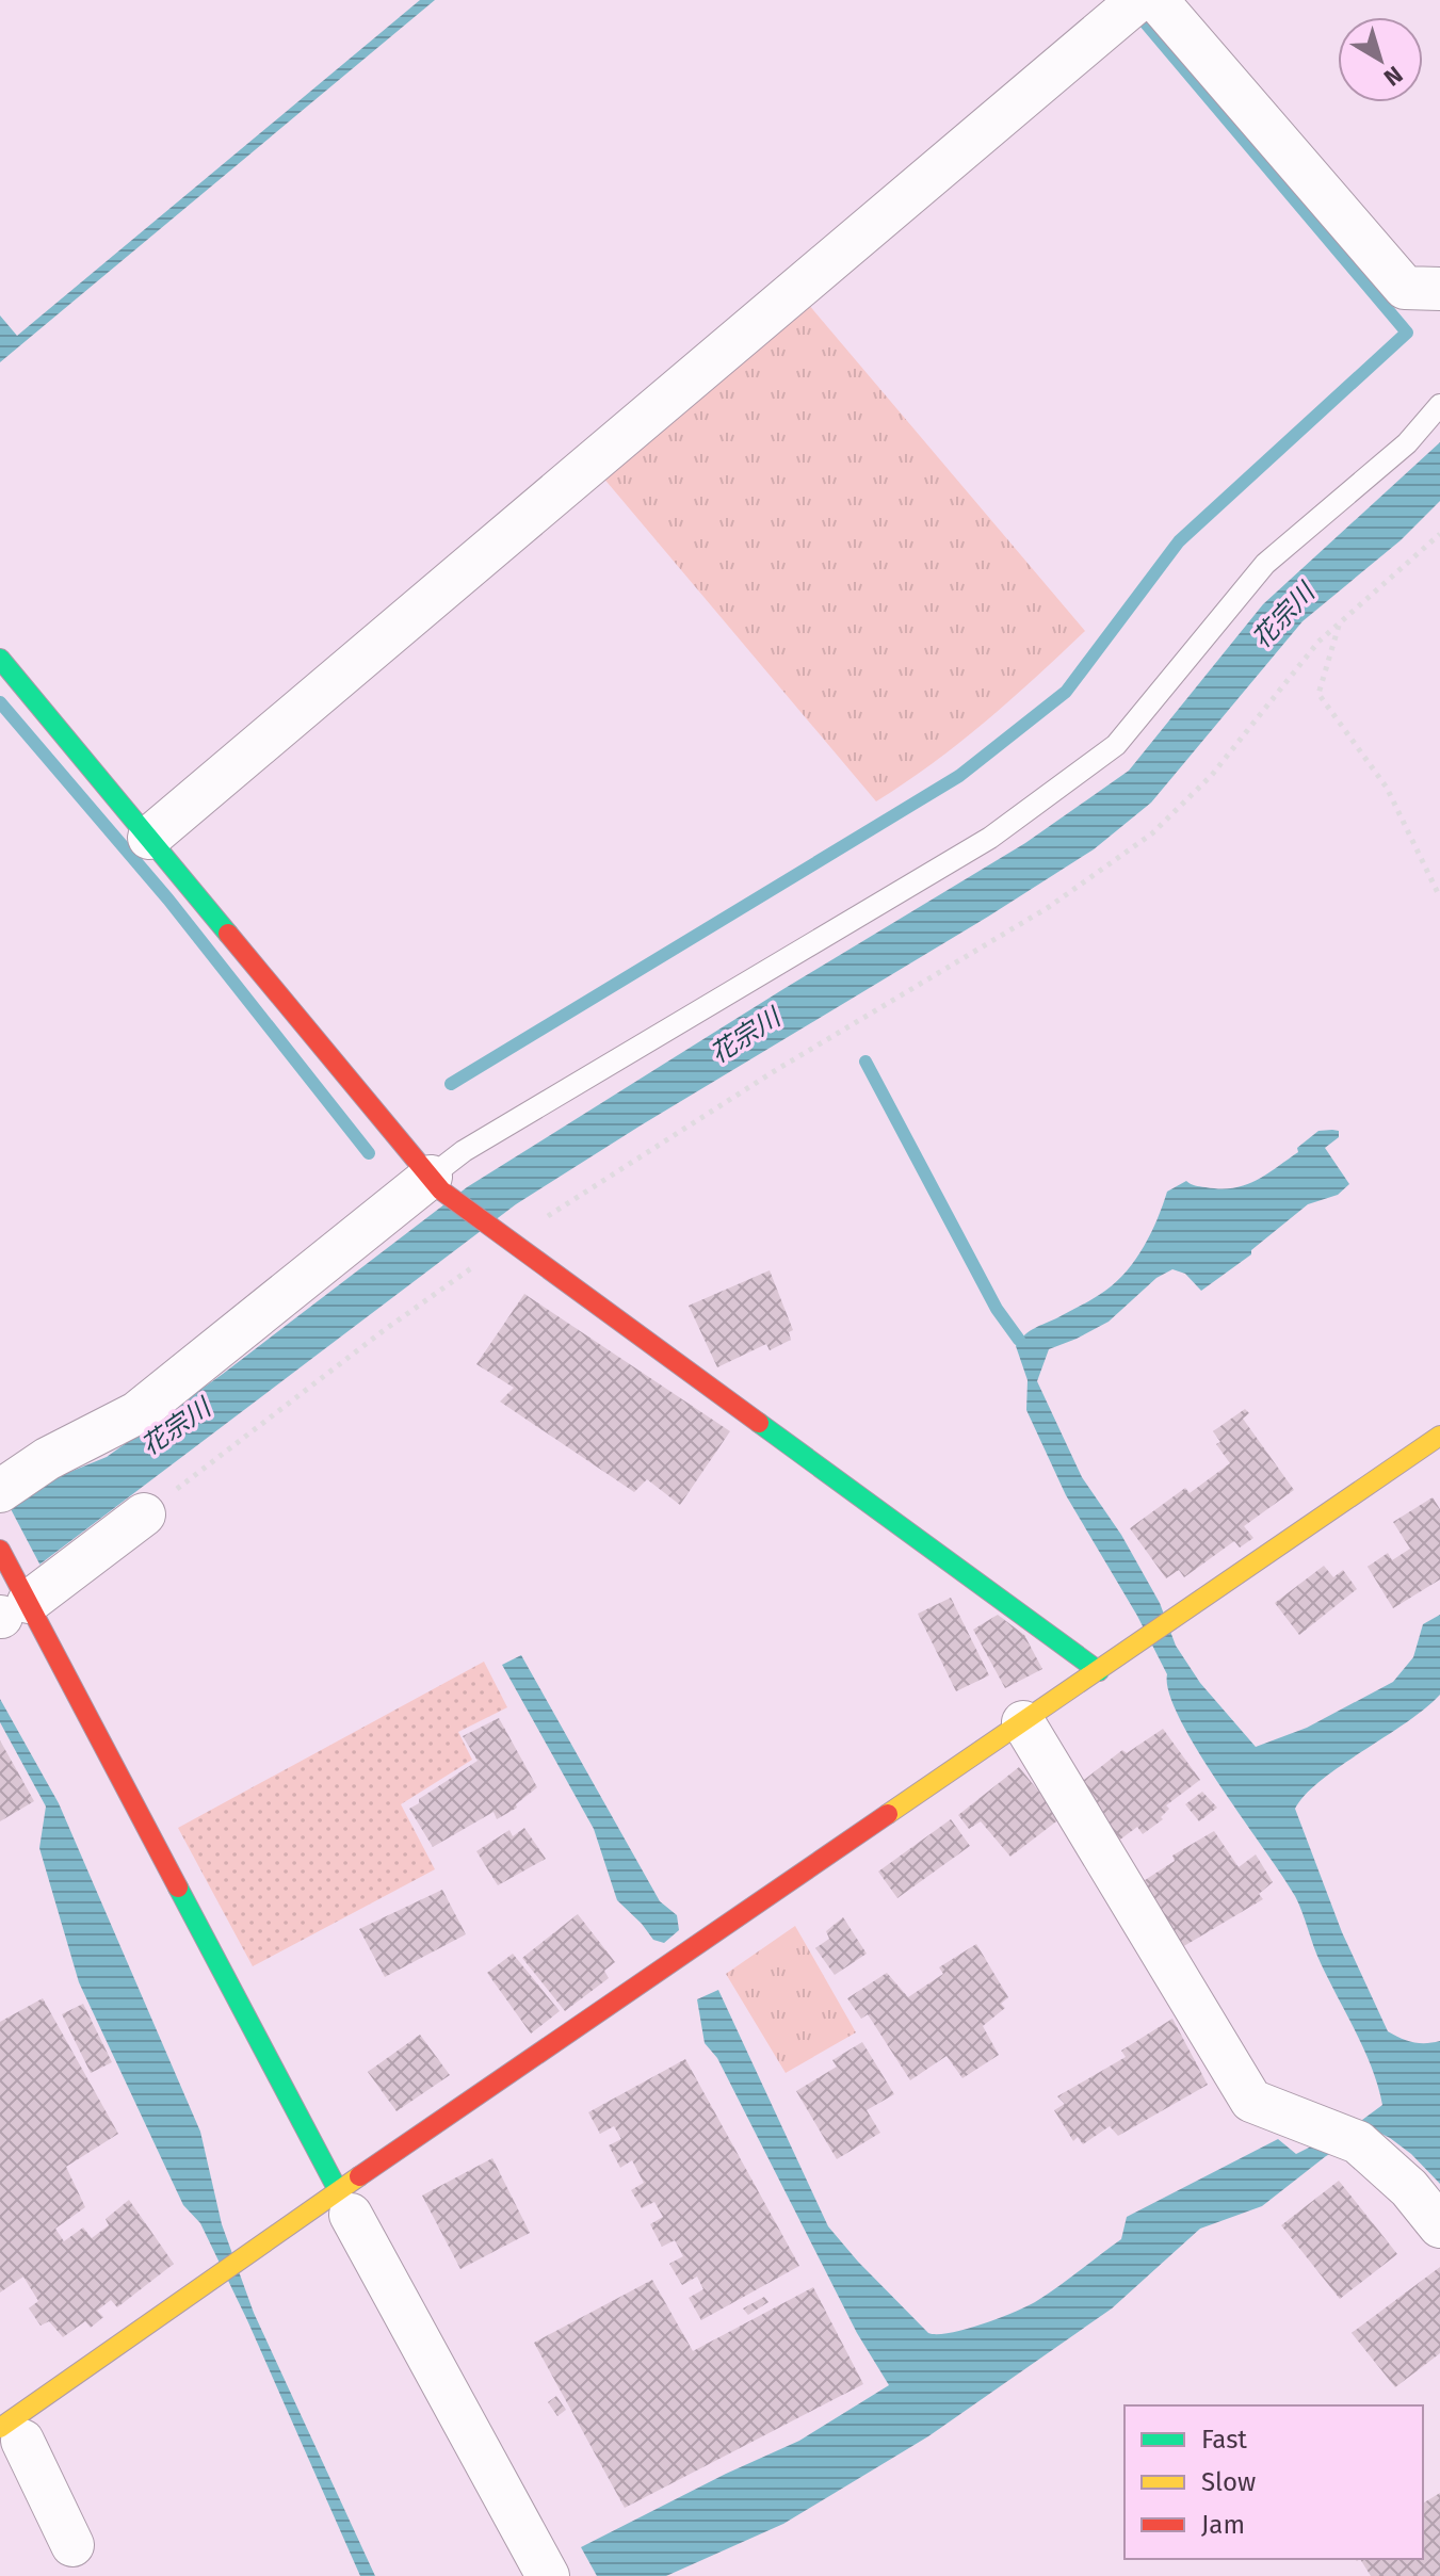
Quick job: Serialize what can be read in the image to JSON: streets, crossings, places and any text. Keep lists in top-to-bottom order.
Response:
{
  "water": ["花宗川"],
  "legend": ["Fast", "Slow", "Jam"],
  "north": "bottom right"
}
